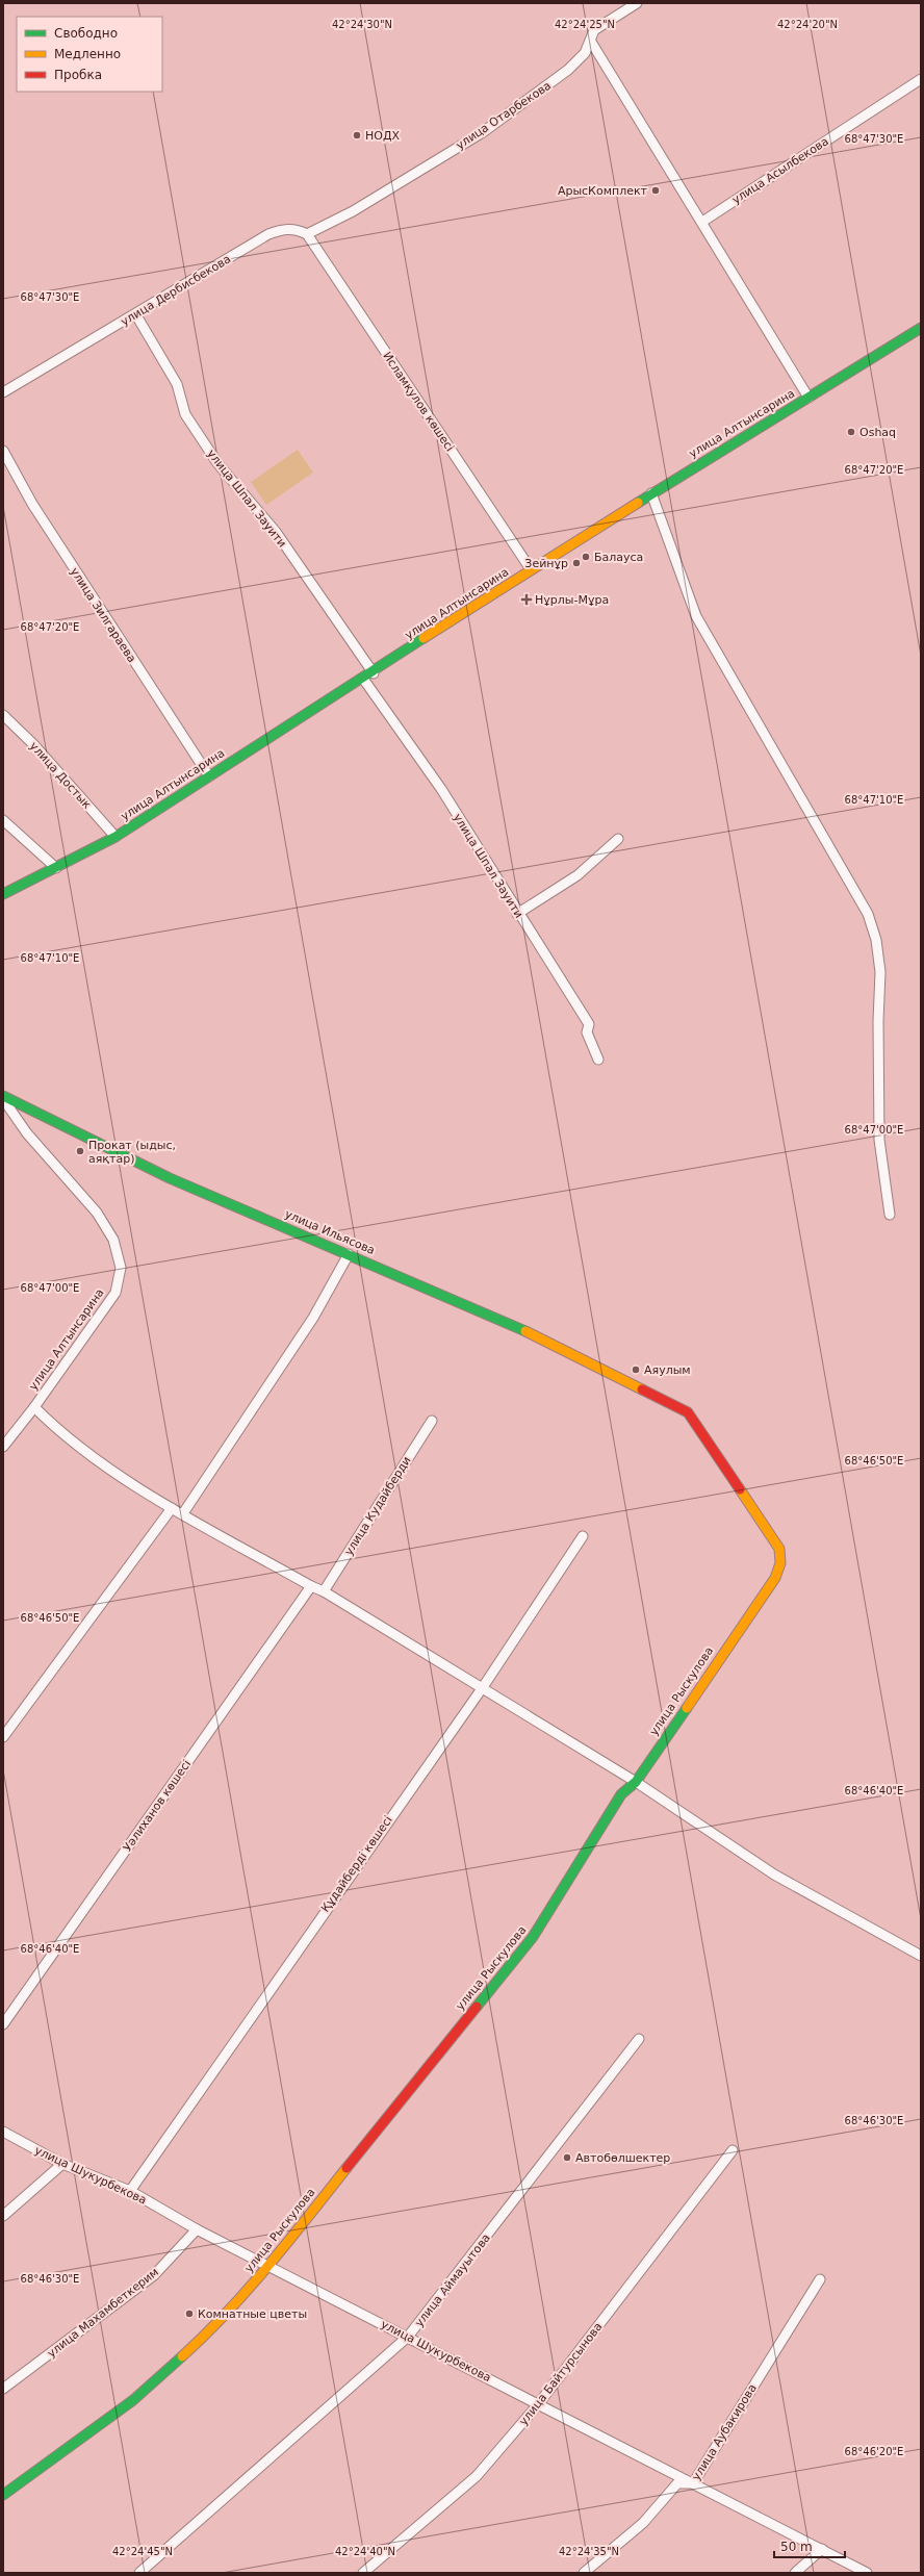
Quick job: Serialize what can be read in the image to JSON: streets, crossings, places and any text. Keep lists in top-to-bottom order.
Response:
{
  "streets": {
    "street": [
      "улица Отарбекова",
      "улица Асылбекова",
      "улица Дербисбекова",
      "Исламқулов көшесі",
      "улица Алтынсарина",
      "улица Шпал Зауити",
      "улица Зилгараева",
      "улица Достык",
      "улица Ильясова",
      "улица Кудайберди",
      "улица Рыскулова",
      "Уәлиханов көшесі",
      "Құдайберді көшесі",
      "улица Шукурбекова",
      "улица Аймауытова",
      "улица Махамбеткерим",
      "улица Байтурсынова",
      "улица Аубакирова"
    ]
  },
  "crossings": [
    ["улица Отарбекова", "улица Дербисбекова"],
    ["улица Отарбекова", "Исламқулов көшесі"],
    ["улица Дербисбекова", "Исламқулов көшесі"],
    ["улица Дербисбекова", "улица Шпал Зауити"],
    ["Исламқулов көшесі", "улица Алтынсарина"],
    ["улица Алтынсарина", "улица Шпал Зауити"],
    ["улица Алтынсарина", "улица Зилгараева"],
    ["улица Алтынсарина", "улица Достык"],
    ["улица Алтынсарина", "улица Ильясова"],
    ["улица Ильясова", "улица Рыскулова"],
    ["улица Рыскулова", "улица Шукурбекова"],
    ["Құдайберді көшесі", "улица Шукурбекова"],
    ["улица Шукурбекова", "улица Аймауытова"],
    ["улица Шукурбекова", "улица Махамбеткерим"],
    ["улица Шукурбекова", "улица Байтурсынова"],
    ["улица Шукурбекова", "улица Аубакирова"]
  ],
  "places": {
    "other": [
      "НОДХ",
      "АрысКомплект",
      "Oshaq",
      "Балауса",
      "Зейнұр",
      "Прокат (ыдыс, аяқтар)",
      "Аяулым",
      "Автобөлшектер",
      "Комнатные цветы"
    ],
    "health": ["Нұрлы-Мұра"]
  },
  "legend": ["Свободно", "Медленно", "Пробка"],
  "scale_bar": "50 m",
  "coordinates": [
    "42°24'30\"N",
    "42°24'25\"N",
    "42°24'20\"N",
    "68°47'30\"E",
    "68°47'20\"E",
    "68°47'10\"E",
    "68°47'00\"E",
    "68°46'50\"E",
    "68°46'40\"E",
    "68°46'30\"E",
    "68°46'20\"E",
    "42°24'45\"N",
    "42°24'40\"N",
    "42°24'35\"N"
  ]
}
